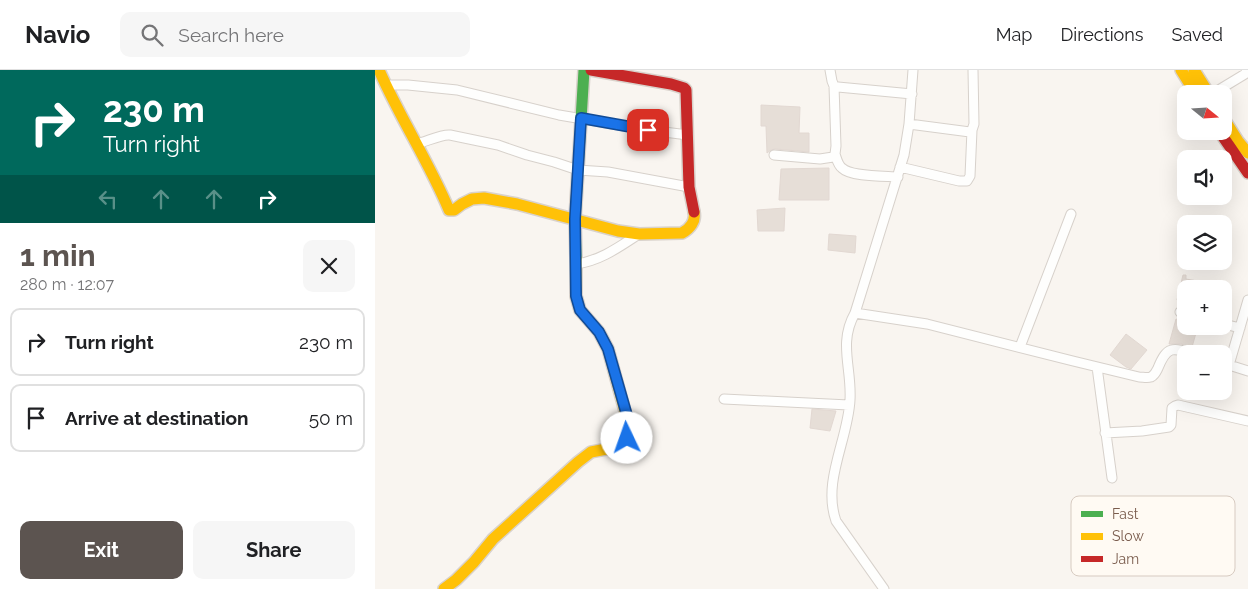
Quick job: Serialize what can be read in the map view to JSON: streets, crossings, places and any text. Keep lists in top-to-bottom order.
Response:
{
  "legend": ["Fast", "Slow", "Jam"],
  "north": "right",
  "page": {
    "header": "Navio",
    "search": "Search here",
    "nav": ["Map", "Directions", "Saved"],
    "turn": ["230 m", "Turn right"],
    "map_buttons": ["+", "−"],
    "heading": ["1 min", "280 m · 12:07"],
    "list": [
      {
        "name": "Turn right",
        "value": "230 m"
      },
      {
        "name": "Arrive at destination",
        "value": "50 m"
      }
    ],
    "buttons": ["Exit", "Share"]
  }
}
